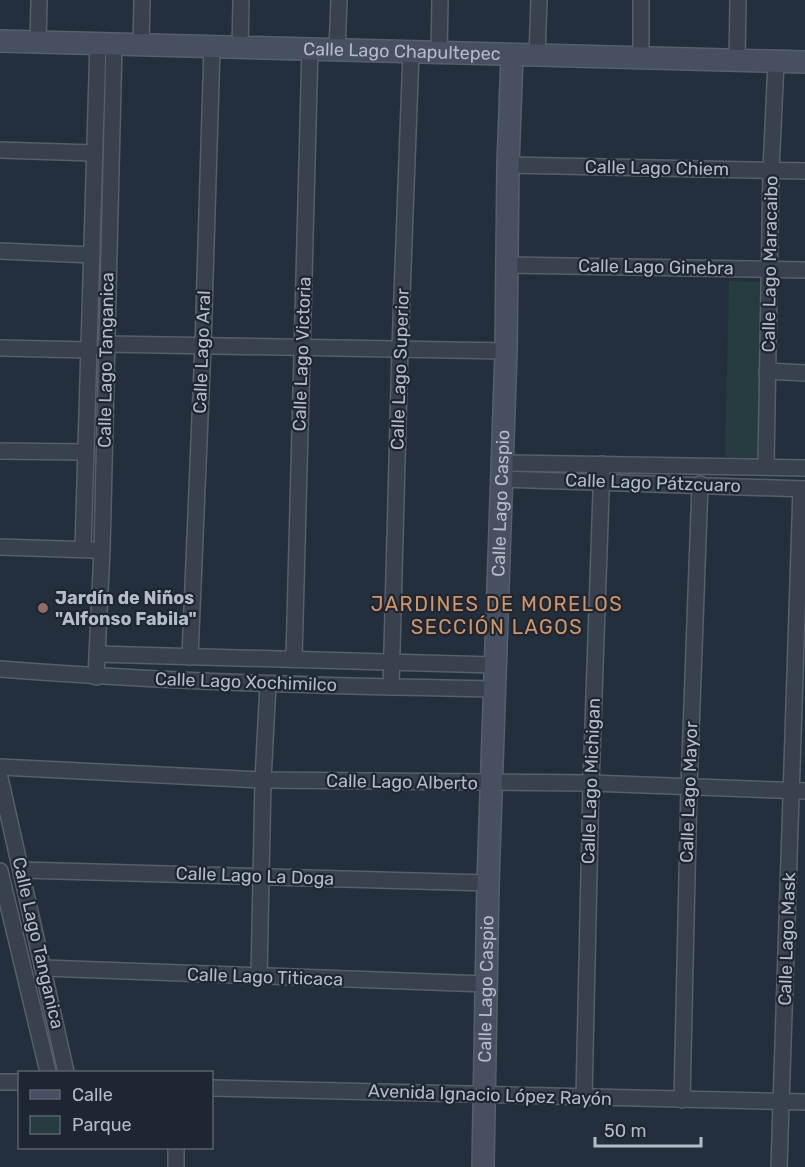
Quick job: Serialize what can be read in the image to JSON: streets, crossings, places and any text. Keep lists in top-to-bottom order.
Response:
{
  "streets": {
    "street": [
      "Calle Lago Chapultepec",
      "Calle Lago Chiem",
      "Calle Lago Maracaibo",
      "Calle Lago Ginebra",
      "Calle Lago Aral",
      "Calle Lago Victoria",
      "Calle Lago Tanganica",
      "Calle Lago Superior",
      "Calle Lago Pátzcuaro",
      "Calle Lago Caspio",
      "Calle Lago Xochimilco",
      "Calle Lago Michigan",
      "Calle Lago Alberto",
      "Calle Lago Mayor",
      "Calle Lago La Doga",
      "Calle Lago Mask",
      "Calle Lago Titicaca",
      "Avenida Ignacio López Rayón"
    ]
  },
  "crossings": [
    ["Calle Lago Chapultepec", "Calle Lago Maracaibo"],
    ["Calle Lago Chapultepec", "Calle Lago Aral"],
    ["Calle Lago Chapultepec", "Calle Lago Victoria"],
    ["Calle Lago Chapultepec", "Calle Lago Tanganica"],
    ["Calle Lago Chapultepec", "Calle Lago Superior"],
    ["Calle Lago Chapultepec", "Calle Lago Caspio"],
    ["Calle Lago Chiem", "Calle Lago Maracaibo"],
    ["Calle Lago Chiem", "Calle Lago Caspio"],
    ["Calle Lago Maracaibo", "Calle Lago Ginebra"],
    ["Calle Lago Maracaibo", "Calle Lago Pátzcuaro"],
    ["Calle Lago Ginebra", "Calle Lago Caspio"],
    ["Calle Lago Aral", "Calle Lago Xochimilco"],
    ["Calle Lago Victoria", "Calle Lago Xochimilco"],
    ["Calle Lago Tanganica", "Calle Lago Xochimilco"],
    ["Calle Lago Tanganica", "Calle Lago La Doga"],
    ["Calle Lago Tanganica", "Calle Lago Titicaca"],
    ["Calle Lago Superior", "Calle Lago Xochimilco"],
    ["Calle Lago Pátzcuaro", "Calle Lago Caspio"],
    ["Calle Lago Pátzcuaro", "Calle Lago Michigan"],
    ["Calle Lago Pátzcuaro", "Calle Lago Mayor"],
    ["Calle Lago Pátzcuaro", "Calle Lago Mask"],
    ["Calle Lago Caspio", "Calle Lago Xochimilco"],
    ["Calle Lago Caspio", "Calle Lago Alberto"],
    ["Calle Lago Caspio", "Calle Lago La Doga"],
    ["Calle Lago Caspio", "Calle Lago Titicaca"],
    ["Calle Lago Caspio", "Avenida Ignacio López Rayón"],
    ["Calle Lago Michigan", "Calle Lago Alberto"],
    ["Calle Lago Michigan", "Avenida Ignacio López Rayón"],
    ["Calle Lago Alberto", "Calle Lago Mayor"],
    ["Calle Lago Alberto", "Calle Lago Mask"],
    ["Calle Lago Mayor", "Avenida Ignacio López Rayón"],
    ["Calle Lago Mask", "Avenida Ignacio López Rayón"]
  ],
  "districts": ["JARDINES DE MORELOS SECCIÓN LAGOS"],
  "places": ["Jardín de Niños \"Alfonso Fabila\""],
  "legend": ["Calle", "Parque"],
  "scale_bar": "50 m"
}
